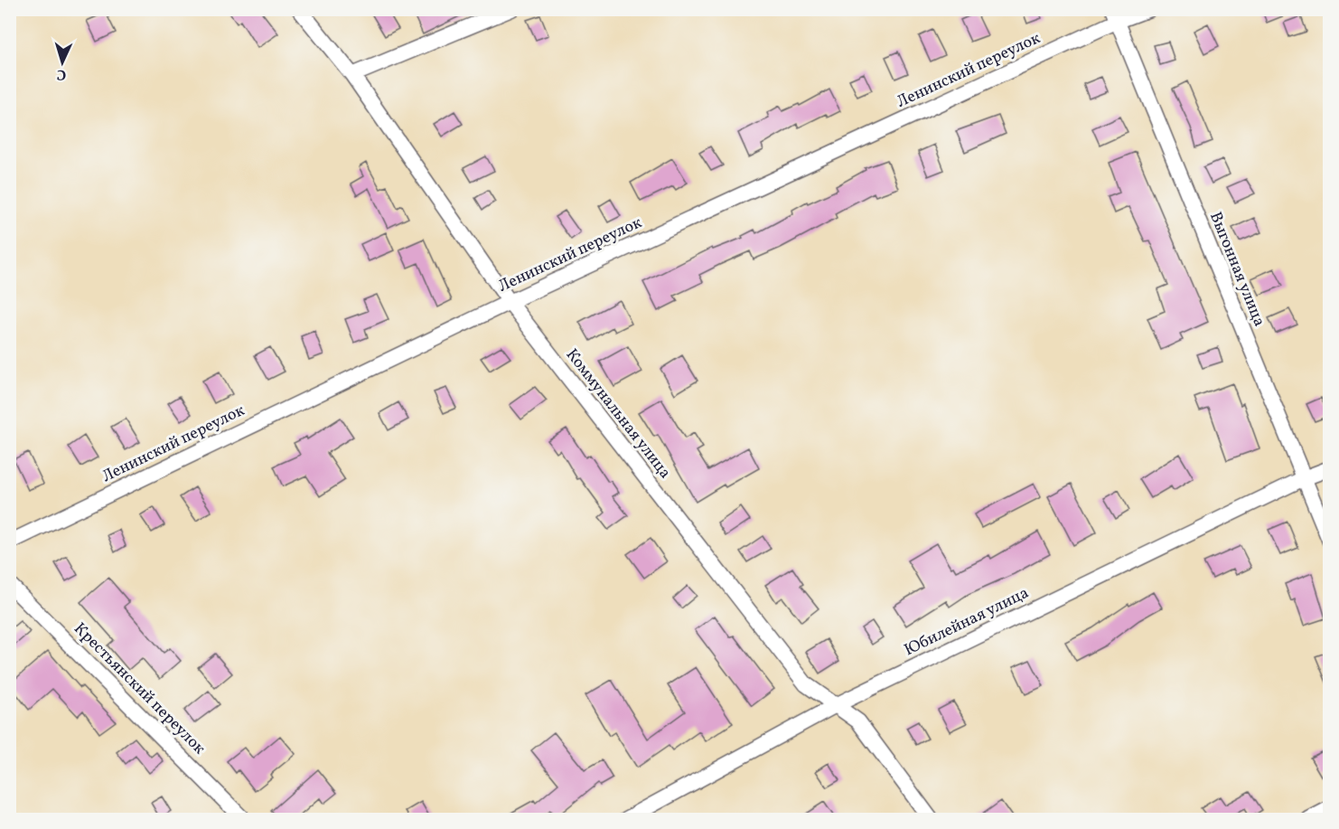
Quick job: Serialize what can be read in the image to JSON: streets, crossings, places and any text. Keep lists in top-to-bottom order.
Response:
{
  "streets": {
    "street": [
      "Ленинский переулок",
      "Выгонная улица",
      "Коммунальная улица",
      "Юбилейная улица",
      "Крестьянский переулок"
    ]
  },
  "crossings": [
    ["Ленинский переулок", "Выгонная улица"],
    ["Ленинский переулок", "Коммунальная улица"],
    ["Выгонная улица", "Юбилейная улица"],
    ["Коммунальная улица", "Юбилейная улица"]
  ],
  "north": "bottom"
}
